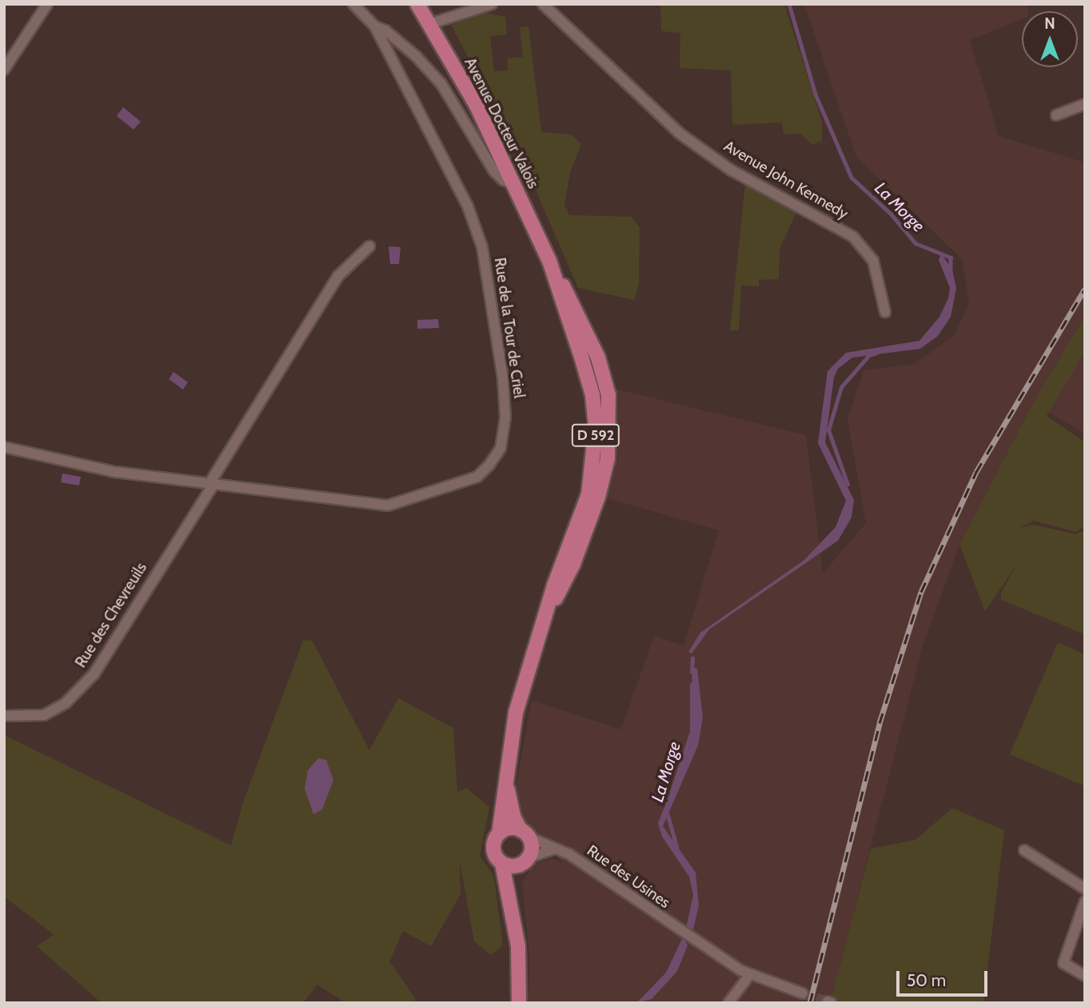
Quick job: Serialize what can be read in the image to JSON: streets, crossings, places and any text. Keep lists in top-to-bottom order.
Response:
{
  "streets": {
    "main road": ["Avenue Docteur Valois", "D 592"],
    "street": [
      "Avenue John Kennedy",
      "Rue de la Tour de Criel",
      "Rue des Chevreuils",
      "Rue des Usines"
    ]
  },
  "crossings": [
    ["Avenue Docteur Valois", "Rue des Usines"],
    ["Rue de la Tour de Criel", "Rue des Chevreuils"]
  ],
  "water": ["La Morge"],
  "scale_bar": "50 m",
  "north": "top"
}
